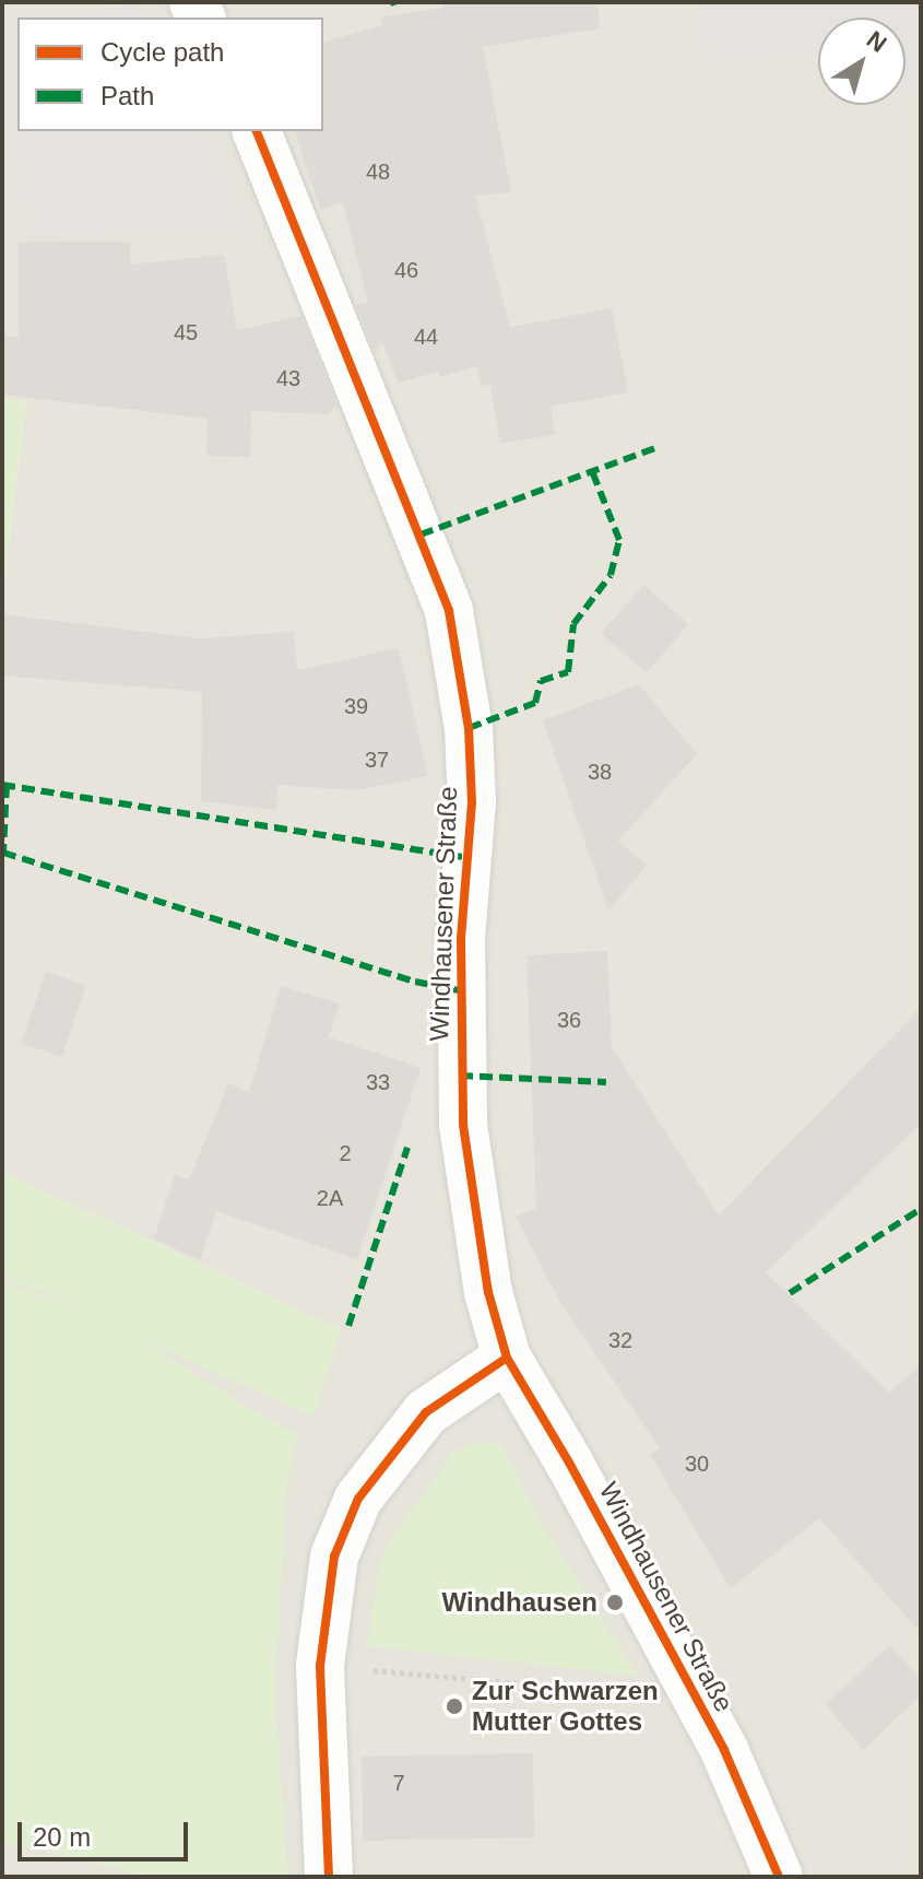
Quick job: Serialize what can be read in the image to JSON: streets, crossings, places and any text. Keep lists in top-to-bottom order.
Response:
{
  "streets": {
    "street": ["Windhausener Straße"]
  },
  "places": ["Windhausen", "Zur Schwarzen Mutter Gottes"],
  "house_numbers": [
    "48",
    "46",
    "45",
    "44",
    "43",
    "39",
    "37",
    "38",
    "36",
    "33",
    "2",
    "2A",
    "32",
    "30",
    "7"
  ],
  "legend": ["Cycle path", "Path"],
  "scale_bar": "20 m",
  "north": "top right"
}
